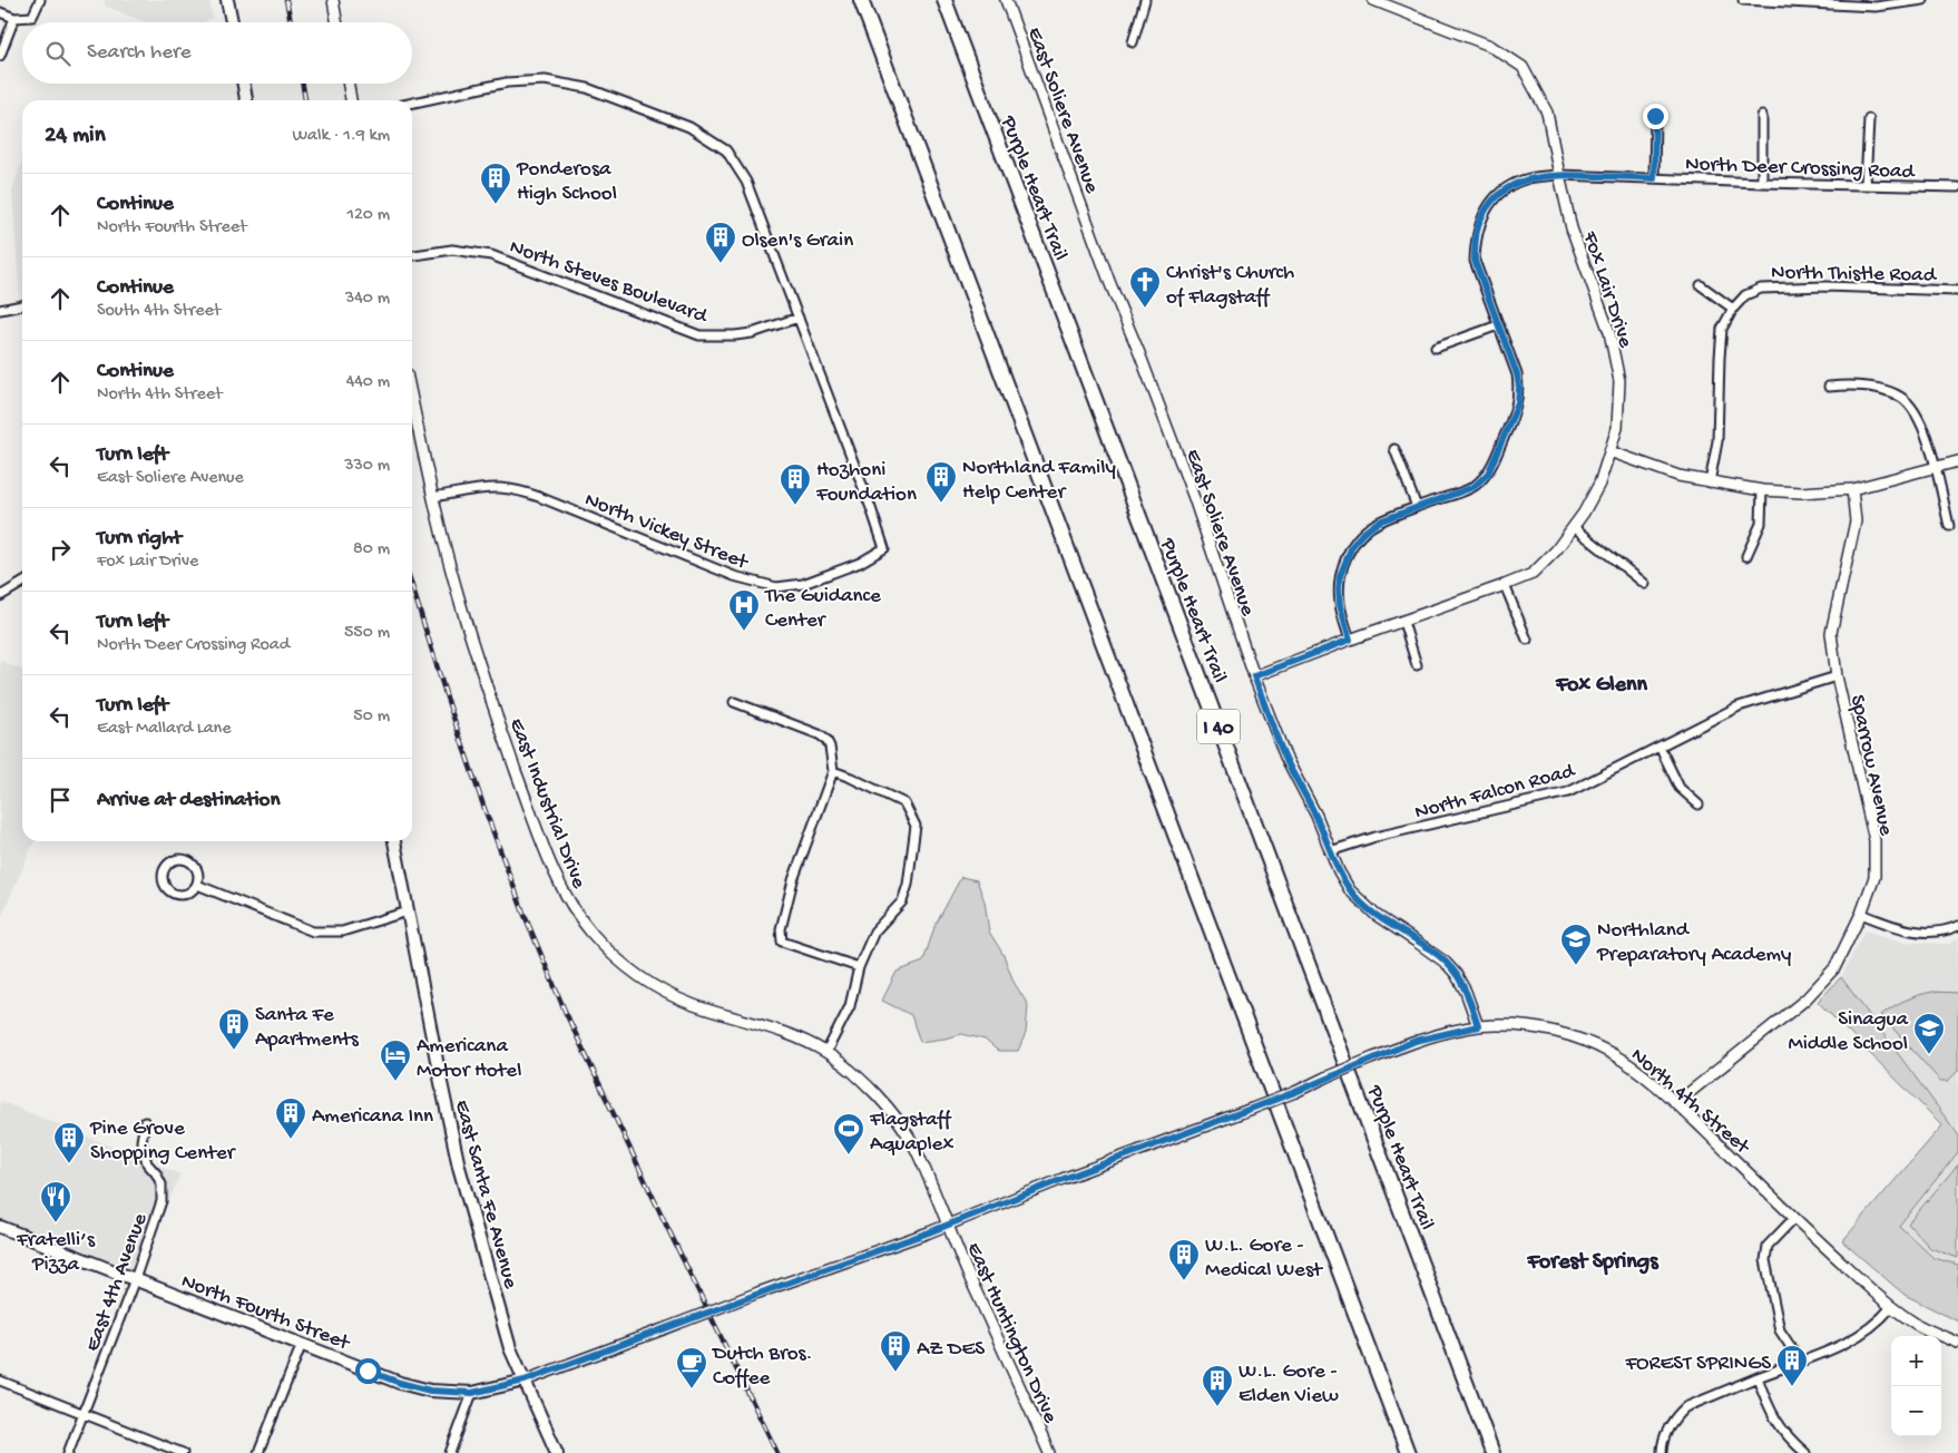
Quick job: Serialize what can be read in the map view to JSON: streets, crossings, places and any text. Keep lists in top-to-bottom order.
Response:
{
  "streets": {
    "highway": ["Purple Heart Trail", "I 40"],
    "main road": ["East Santa Fe Avenue", "North Fourth Street"],
    "street": [
      "East Soliere Avenue",
      "North Deer Crossing Road",
      "North Thistle Road",
      "North Steves Boulevard",
      "Fox Lair Drive",
      "North Vickey Street",
      "Sparrow Avenue",
      "North Falcon Road",
      "East Industrial Drive",
      "North 4th Street",
      "East 4th Avenue",
      "East Huntington Drive"
    ]
  },
  "crossings": [
    ["East Soliere Avenue", "Fox Lair Drive"],
    ["East Soliere Avenue", "North Falcon Road"],
    ["East Soliere Avenue", "North 4th Street"],
    ["North Deer Crossing Road", "Fox Lair Drive"],
    ["North Steves Boulevard", "North Vickey Street"],
    ["North Vickey Street", "East Industrial Drive"],
    ["Sparrow Avenue", "North Falcon Road"],
    ["Sparrow Avenue", "North 4th Street"],
    ["East Industrial Drive", "North 4th Street"],
    ["East Industrial Drive", "East Huntington Drive"],
    ["North 4th Street", "East Santa Fe Avenue"],
    ["North 4th Street", "North Fourth Street"],
    ["North 4th Street", "East Huntington Drive"],
    ["East Santa Fe Avenue", "North Fourth Street"],
    ["East 4th Avenue", "North Fourth Street"]
  ],
  "districts": ["Fox Glenn", "Forest Springs"],
  "places": {
    "building": [
      "Ponderosa High School",
      "Olsen's Grain",
      "Northland Family Help Center",
      "Hozhoni Foundation",
      "Santa Fe Apartments",
      "Americana Inn",
      "Pine Grove Shopping Center",
      "W.L. Gore - Medical West",
      "AZ DES",
      "FOREST SPRINGS",
      "W.L. Gore - Elden View"
    ],
    "church": ["Christ's Church of Flagstaff"],
    "hospital": ["The Guidance Center"],
    "school or university": ["Northland Preparatory Academy", "Sinagua Middle School"],
    "hotel": ["Americana Motor Hotel"],
    "sports": ["Flagstaff Aquaplex"],
    "restaurant": ["Fratelli’s Pizza"],
    "cafe": ["Dutch Bros. Coffee"]
  },
  "page": {
    "search": "Search here",
    "heading": ["24 min", "Walk · 1.9 km"],
    "list": [
      ["Continue", "North Fourth Street", "120 m"],
      ["Continue", "South 4th Street", "340 m"],
      ["Continue", "North 4th Street", "440 m"],
      ["Turn left", "East Soliere Avenue", "330 m"],
      ["Turn right", "Fox Lair Drive", "80 m"],
      ["Turn left", "North Deer Crossing Road", "550 m"],
      ["Turn left", "East Mallard Lane", "50 m"],
      "Arrive at destination"
    ],
    "map_buttons": ["+", "−"]
  }
}
